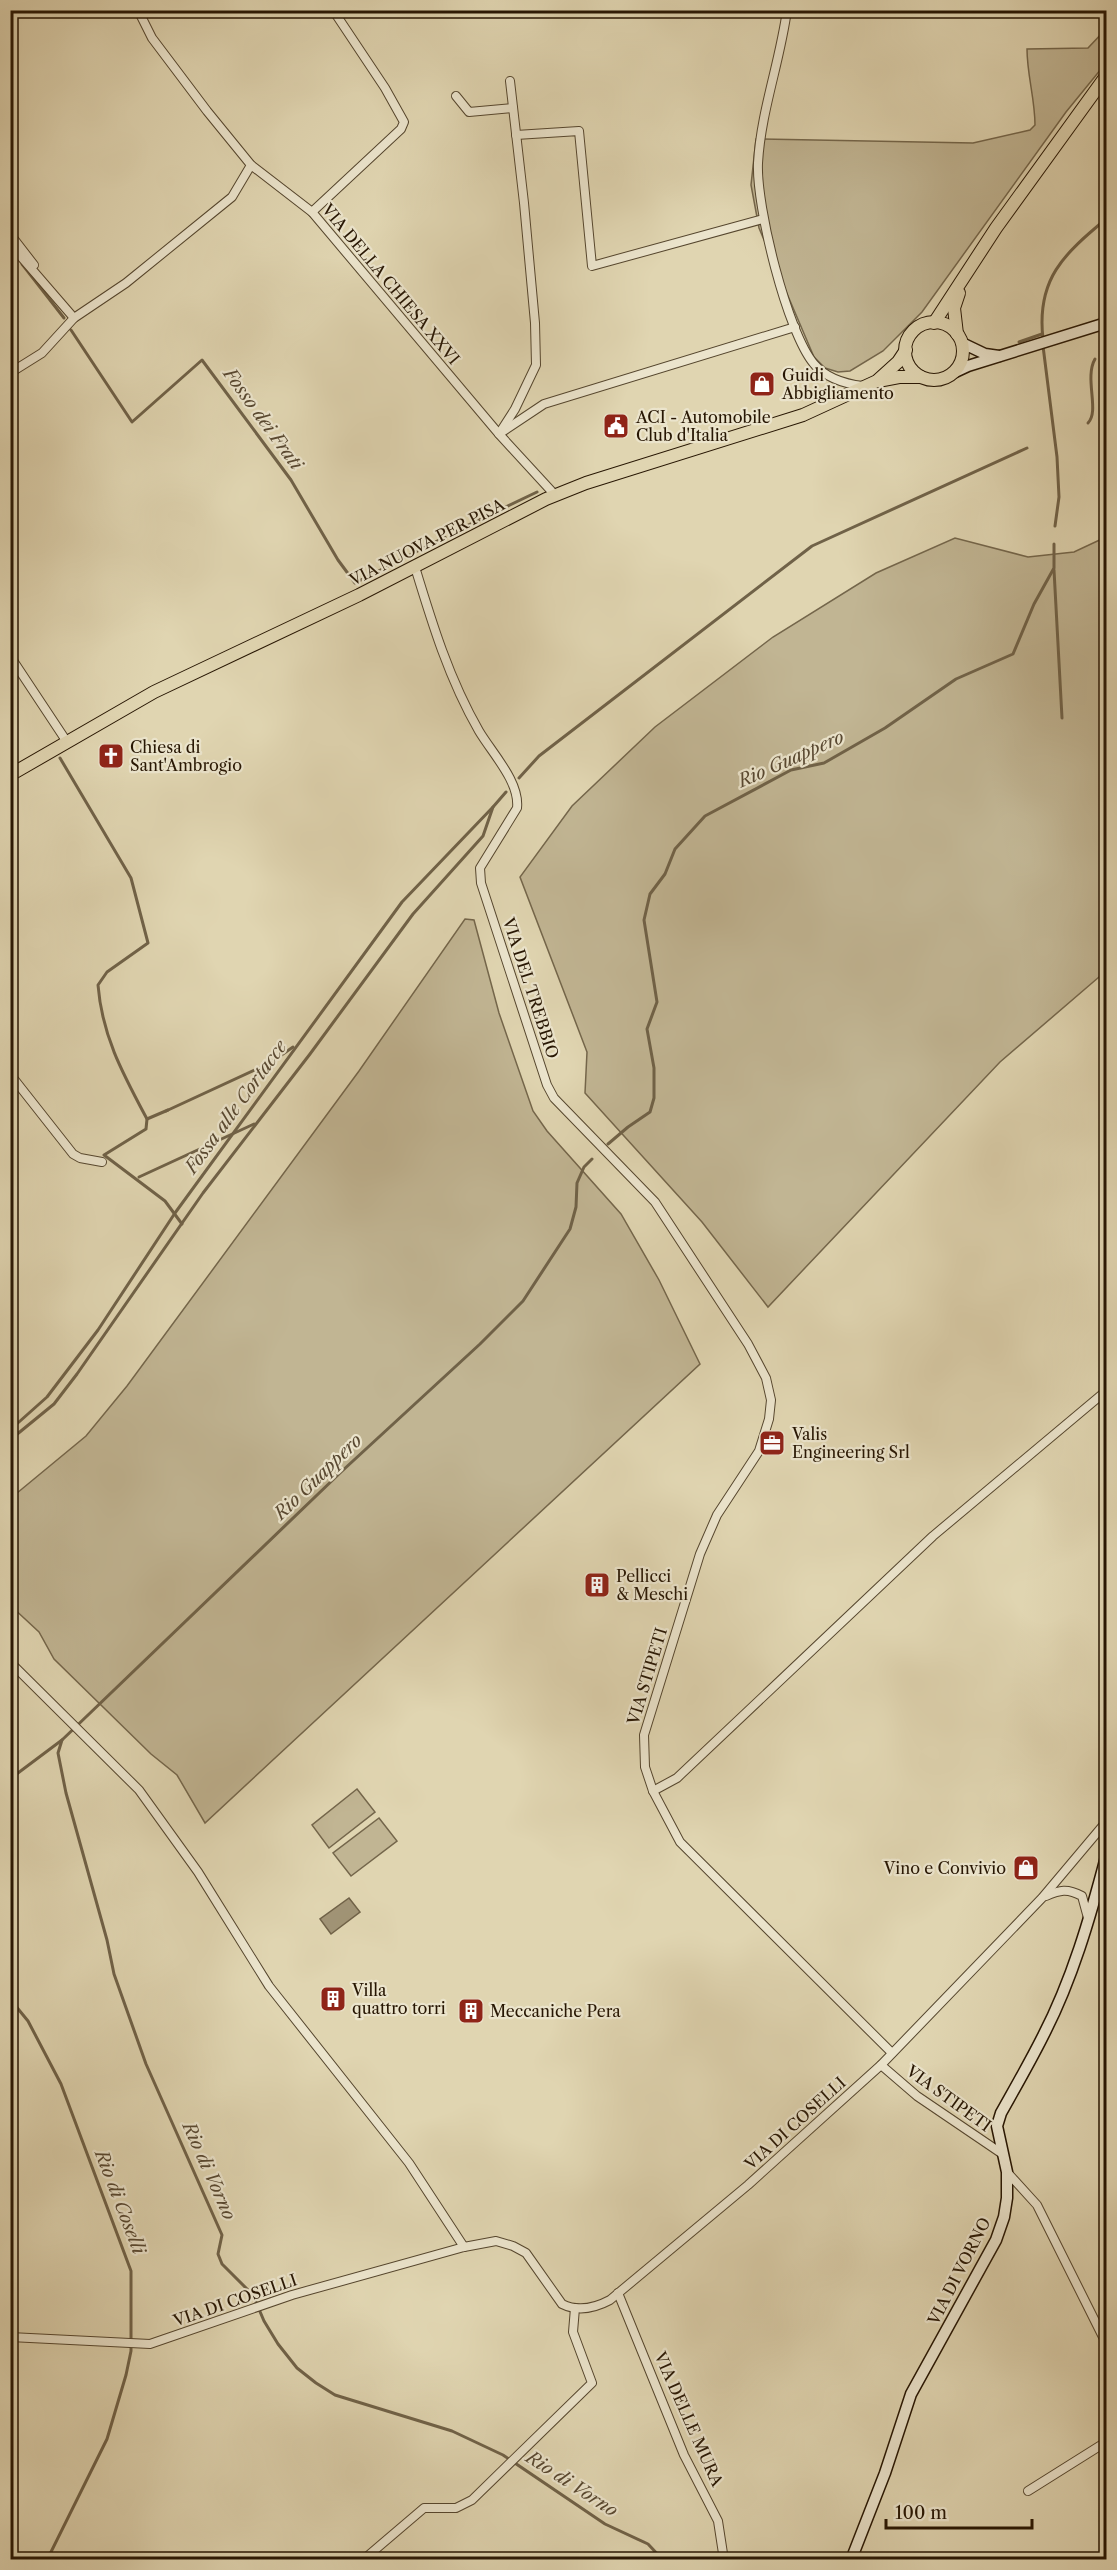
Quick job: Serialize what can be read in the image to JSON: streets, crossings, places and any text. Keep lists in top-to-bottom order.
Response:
{
  "streets": {
    "main road": ["VIA NUOVA PER PISA"],
    "street": [
      "VIA DELLA CHIESA XXVI",
      "VIA DEL TREBBIO",
      "VIA STIPETI",
      "VIA DI COSELLI",
      "VIA DI VORNO",
      "VIA DELLE MURA"
    ]
  },
  "crossings": [
    ["VIA DELLA CHIESA XXVI", "VIA NUOVA PER PISA"],
    ["VIA NUOVA PER PISA", "VIA DEL TREBBIO"],
    ["VIA DEL TREBBIO", "VIA STIPETI"],
    ["VIA STIPETI", "VIA DI COSELLI"],
    ["VIA STIPETI", "VIA DI VORNO"],
    ["VIA DI COSELLI", "VIA DELLE MURA"]
  ],
  "water": [
    "Fosso dei Frati",
    "Rio Guappero",
    "Fossa alle Cortacce",
    "Rio di Vorno",
    "Rio di Coselli"
  ],
  "places": {
    "shop": ["Guidi Abbigliamento", "Vino e Convivio"],
    "public building": ["ACI - Automobile Club d'Italia"],
    "church": ["Chiesa di Sant'Ambrogio"],
    "office": ["Valis Engineering Srl"],
    "building": ["Pellicci & Meschi", "Villa quattro torri", "Meccaniche Pera"]
  },
  "scale_bar": "100 m"
}
